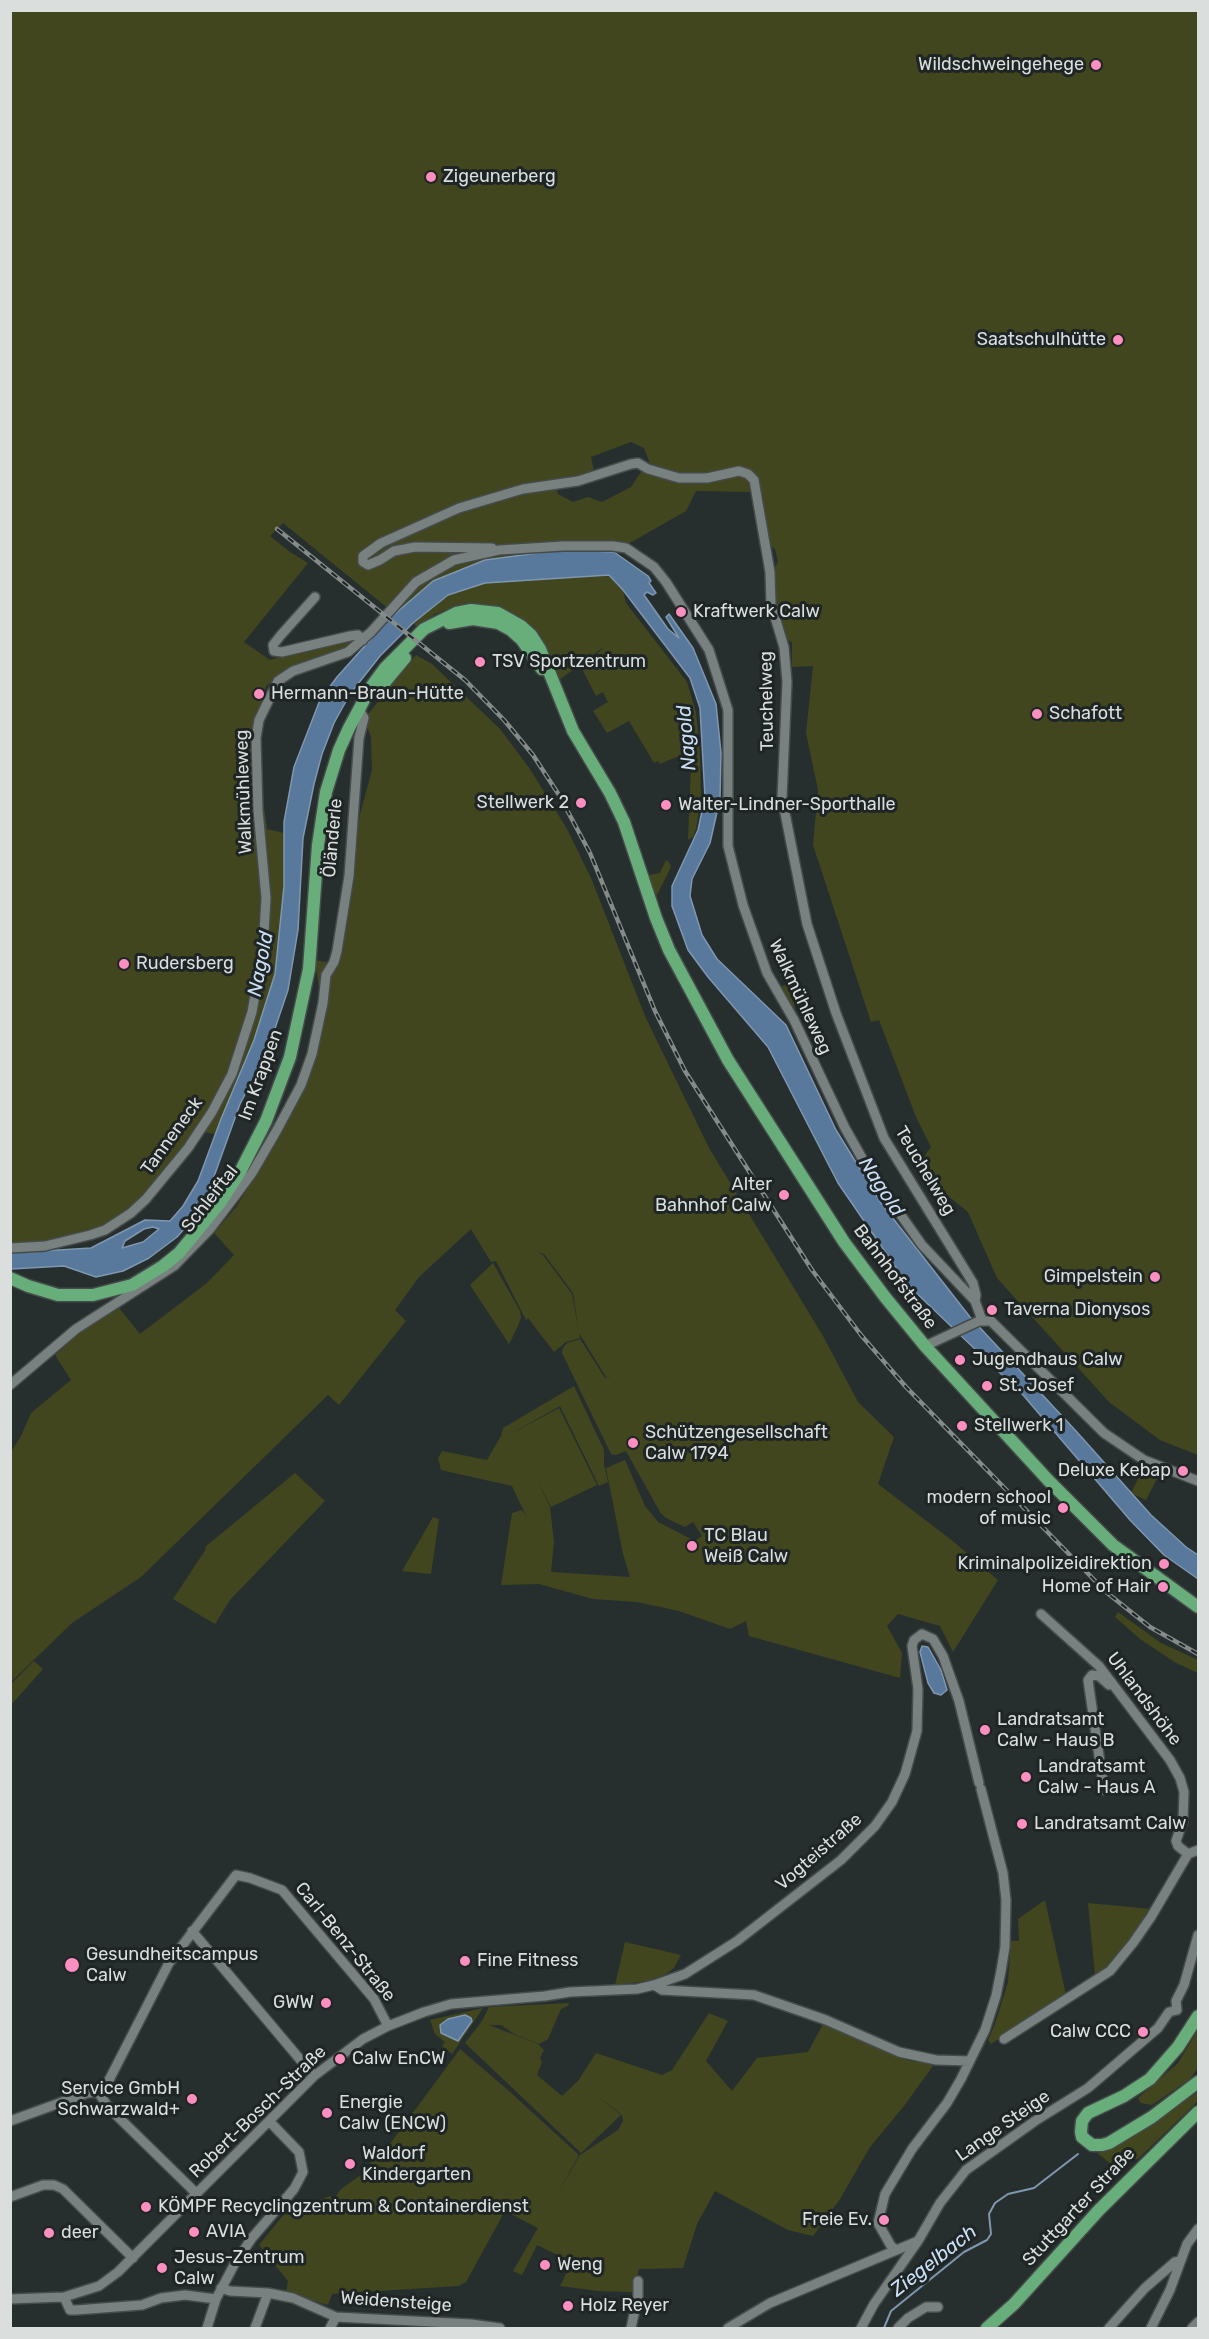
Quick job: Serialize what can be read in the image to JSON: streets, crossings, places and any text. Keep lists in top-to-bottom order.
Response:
{
  "streets": {
    "main road": ["Im Krappen", "Bahnhofstraße", "Stuttgarter Straße"],
    "street": [
      "Teuchelweg",
      "Walkmühleweg",
      "Öländerle",
      "Tanneneck",
      "Schleiftal",
      "Uhlandshöhe",
      "Vogteistraße",
      "Carl-Benz-Straße",
      "Robert-Bosch-Straße",
      "Lange Steige",
      "Weidensteige"
    ]
  },
  "crossings": [
    ["Teuchelweg", "Walkmühleweg"],
    ["Walkmühleweg", "Tanneneck"],
    ["Öländerle", "Im Krappen"],
    ["Öländerle", "Schleiftal"],
    ["Im Krappen", "Bahnhofstraße"],
    ["Vogteistraße", "Robert-Bosch-Straße"],
    ["Carl-Benz-Straße", "Robert-Bosch-Straße"]
  ],
  "water": ["Nagold", "Ziegelbach"],
  "places": [
    "Wildschweingehege",
    "Zigeunerberg",
    "Saatschulhütte",
    "Kraftwerk Calw",
    "TSV Sportzentrum",
    "Hermann-Braun-Hütte",
    "Schafott",
    "Stellwerk 2",
    "Walter-Lindner-Sporthalle",
    "Rudersberg",
    "Alter Bahnhof Calw",
    "Gimpelstein",
    "Taverna Dionysos",
    "Jugendhaus Calw",
    "St. Josef",
    "Stellwerk 1",
    "Schützengesellschaft Calw 1794",
    "Deluxe Kebap",
    "modern school of music",
    "TC Blau Weiß Calw",
    "Kriminalpolizeidirektion",
    "Home of Hair",
    "Landratsamt Calw - Haus B",
    "Landratsamt Calw - Haus A",
    "Landratsamt Calw",
    "Fine Fitness",
    "Gesundheitscampus Calw",
    "GWW",
    "Calw CCC",
    "Calw EnCW",
    "Service GmbH Schwarzwald+",
    "Energie Calw (ENCW)",
    "Waldorf Kindergarten",
    "KÖMPF Recyclingzentrum & Containerdienst",
    "Freie Ev.",
    "AVIA",
    "deer",
    "Weng",
    "Jesus-Zentrum Calw",
    "Holz Reyer"
  ]
}
